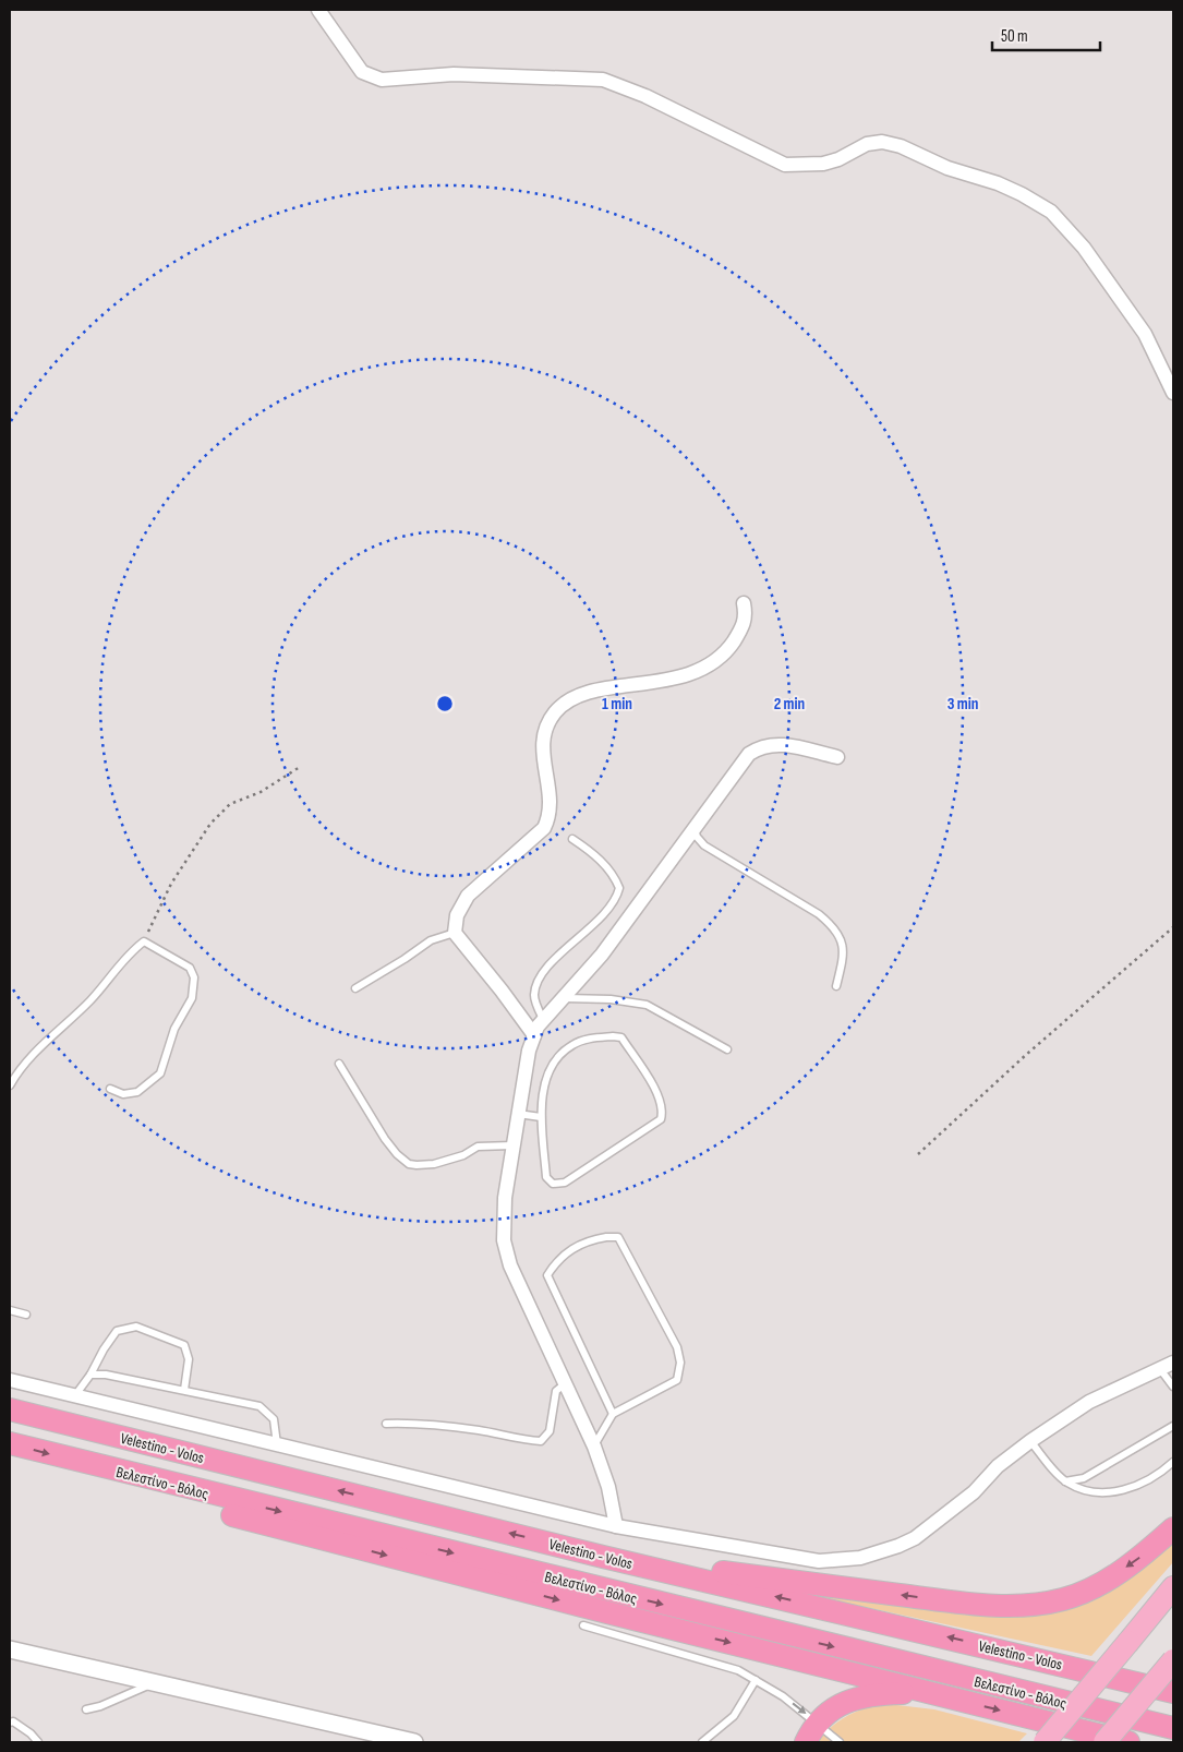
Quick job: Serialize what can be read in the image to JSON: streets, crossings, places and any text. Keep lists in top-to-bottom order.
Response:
{
  "streets": {
    "highway": ["Velestino - Volos", "Βελεστίνο - Βόλος"]
  },
  "scale_bar": "50 m",
  "rings": ["1 min", "2 min", "3 min"]
}
